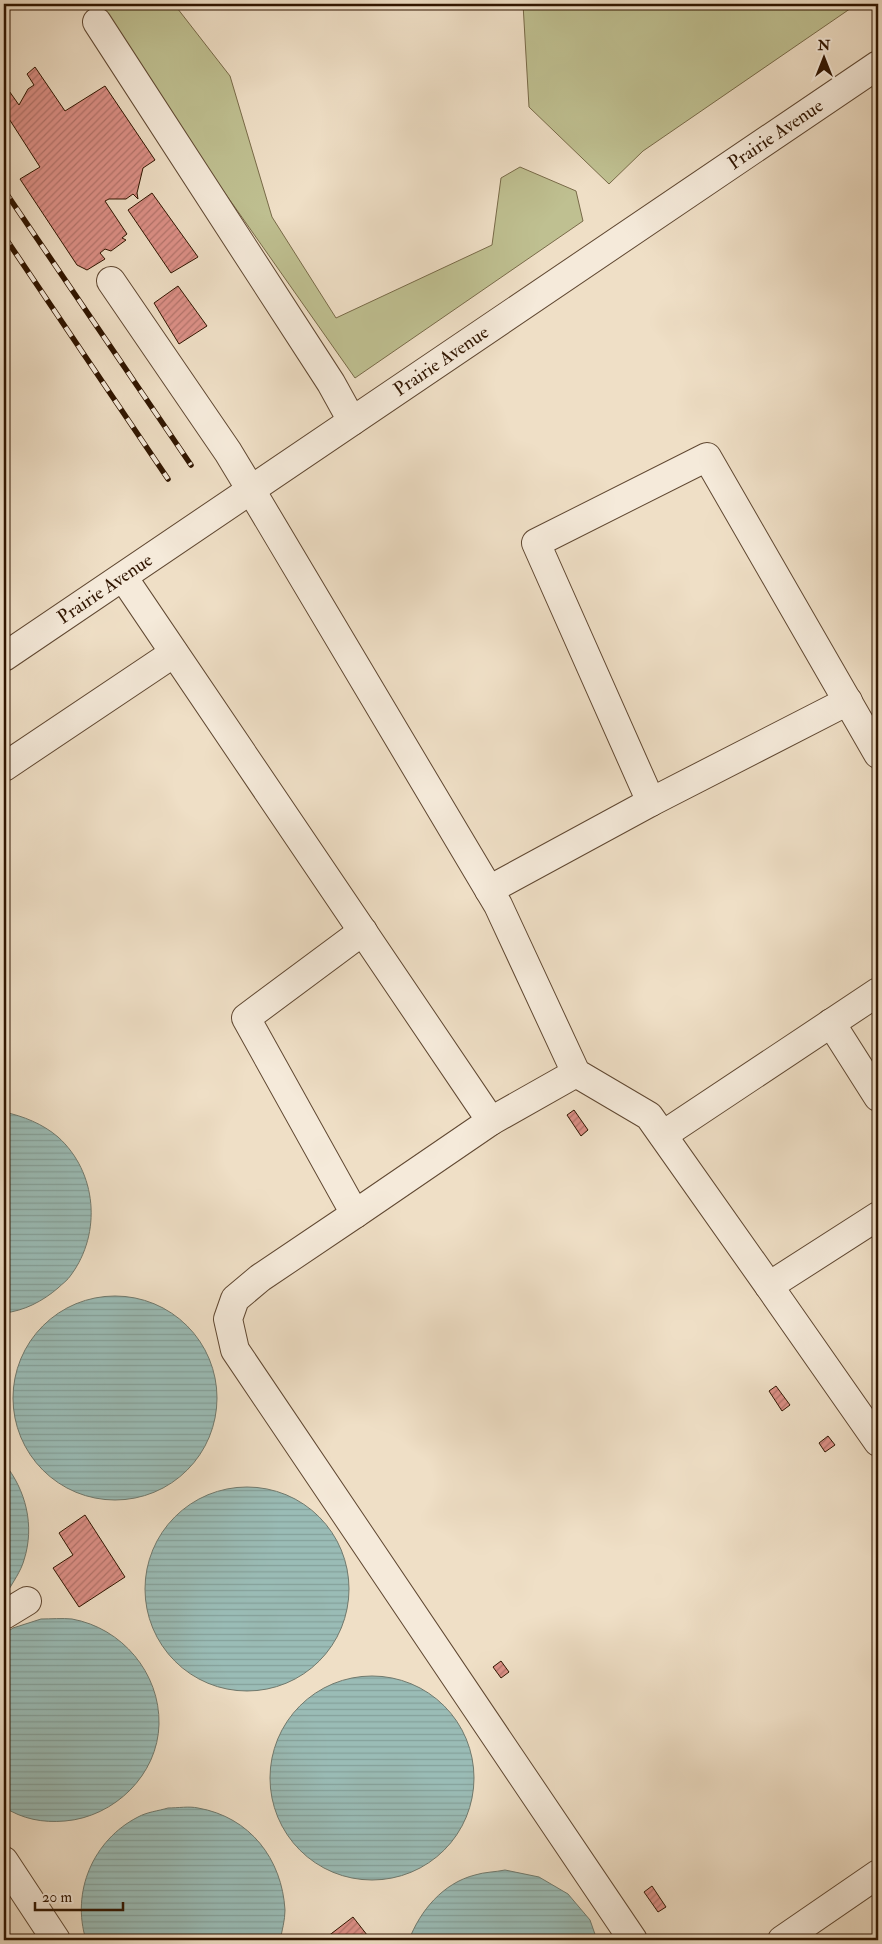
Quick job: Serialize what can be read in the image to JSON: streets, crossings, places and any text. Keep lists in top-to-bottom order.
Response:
{
  "streets": {
    "street": ["Prairie Avenue"]
  },
  "scale_bar": "20 m",
  "north": "top"
}
